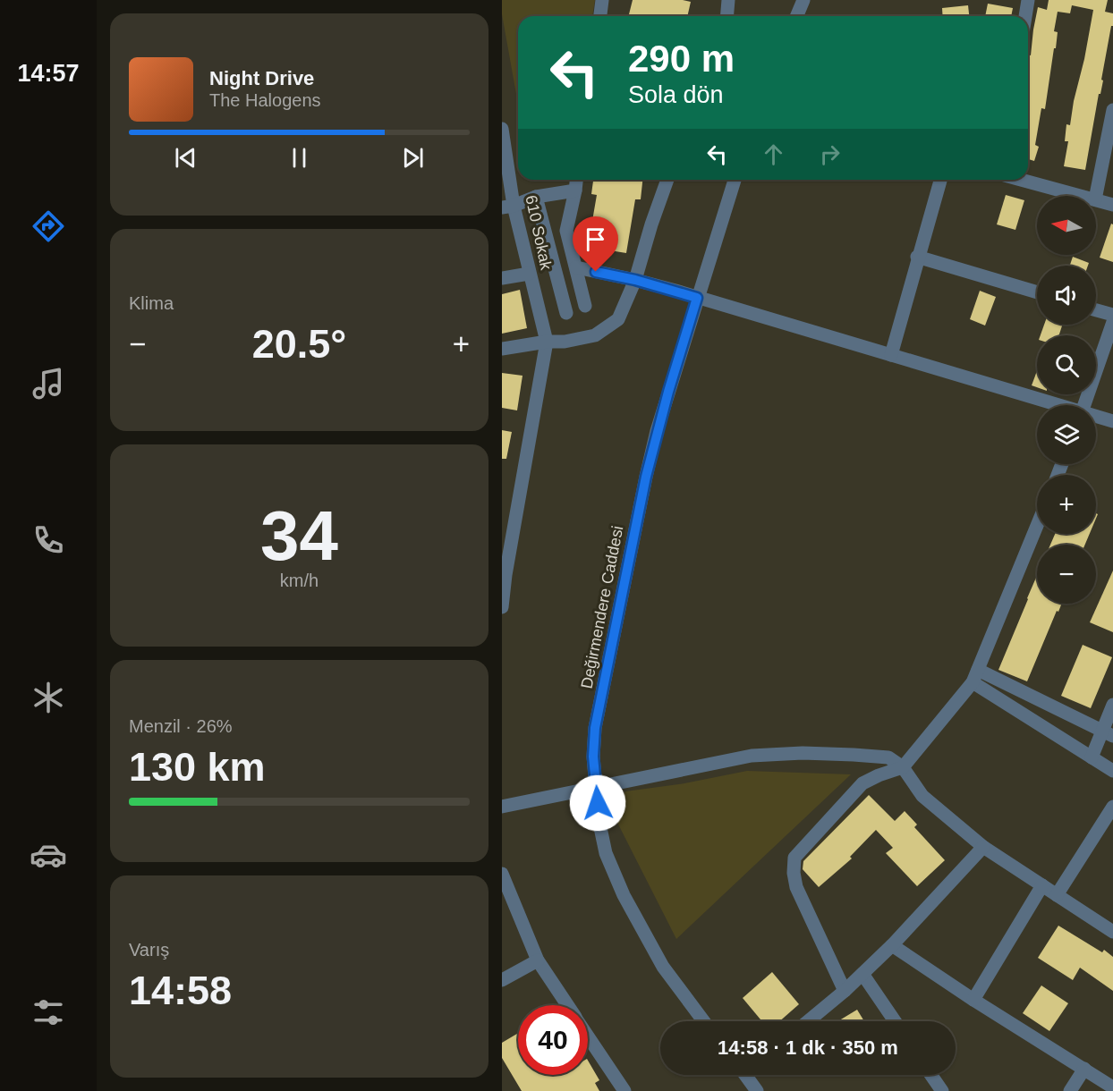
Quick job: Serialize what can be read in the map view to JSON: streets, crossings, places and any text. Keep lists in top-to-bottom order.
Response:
{
  "streets": {
    "street": ["610 Sokak", "Değirmendere Caddesi"]
  },
  "north": "left",
  "page": {
    "tabs": "14:57",
    "turn": ["290 m", "Sola dön"],
    "song": ["Night Drive", "The Halogens"],
    "map_buttons": ["+", "−"],
    "tile": [
      "Klima",
      ["34", "km/h"],
      ["Menzil · 26%", "130 km"],
      ["Varış", "14:58"]
    ],
    "heat": ["−", "20.5°", "+"],
    "limit": "40",
    "trip": "14:58 · 1 dk · 350 m"
  }
}
